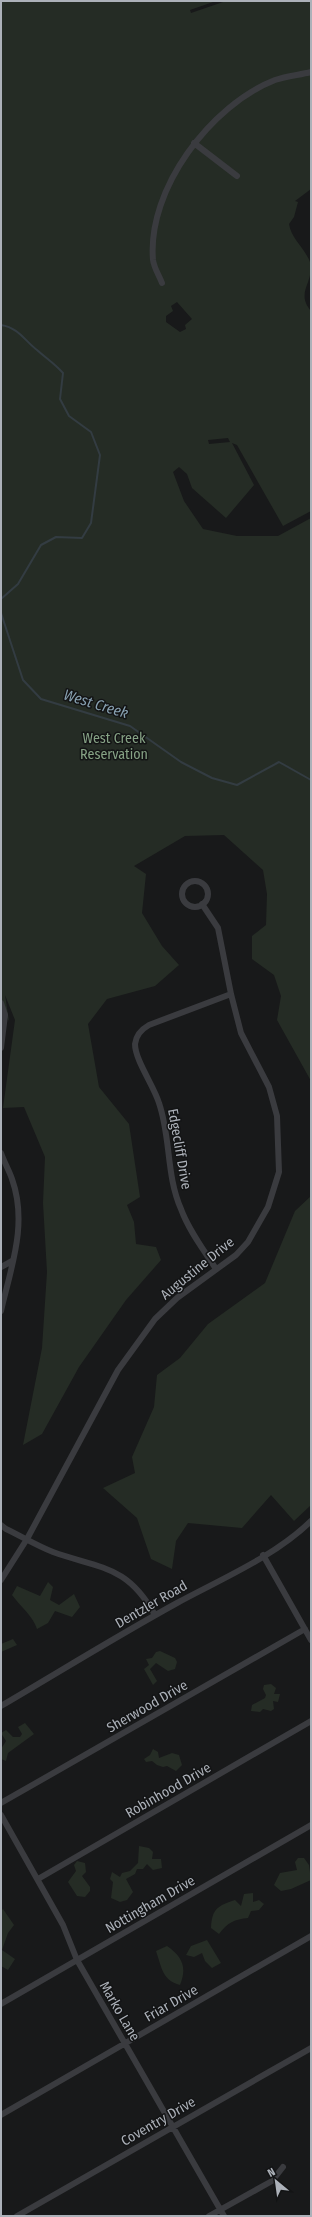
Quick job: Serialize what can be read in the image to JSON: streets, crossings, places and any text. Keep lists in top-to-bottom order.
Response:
{
  "streets": {
    "street": [
      "Edgecliff Drive",
      "Augustine Drive",
      "Dentzler Road",
      "Sherwood Drive",
      "Robinhood Drive",
      "Nottingham Drive",
      "Friar Drive",
      "Marko Lane",
      "Coventry Drive"
    ]
  },
  "crossings": [
    ["Edgecliff Drive", "Augustine Drive"],
    ["Robinhood Drive", "Marko Lane"],
    ["Nottingham Drive", "Marko Lane"],
    ["Friar Drive", "Marko Lane"],
    ["Marko Lane", "Coventry Drive"]
  ],
  "water": ["West Creek"],
  "parks": ["West Creek Reservation"],
  "north": "top left"
}
